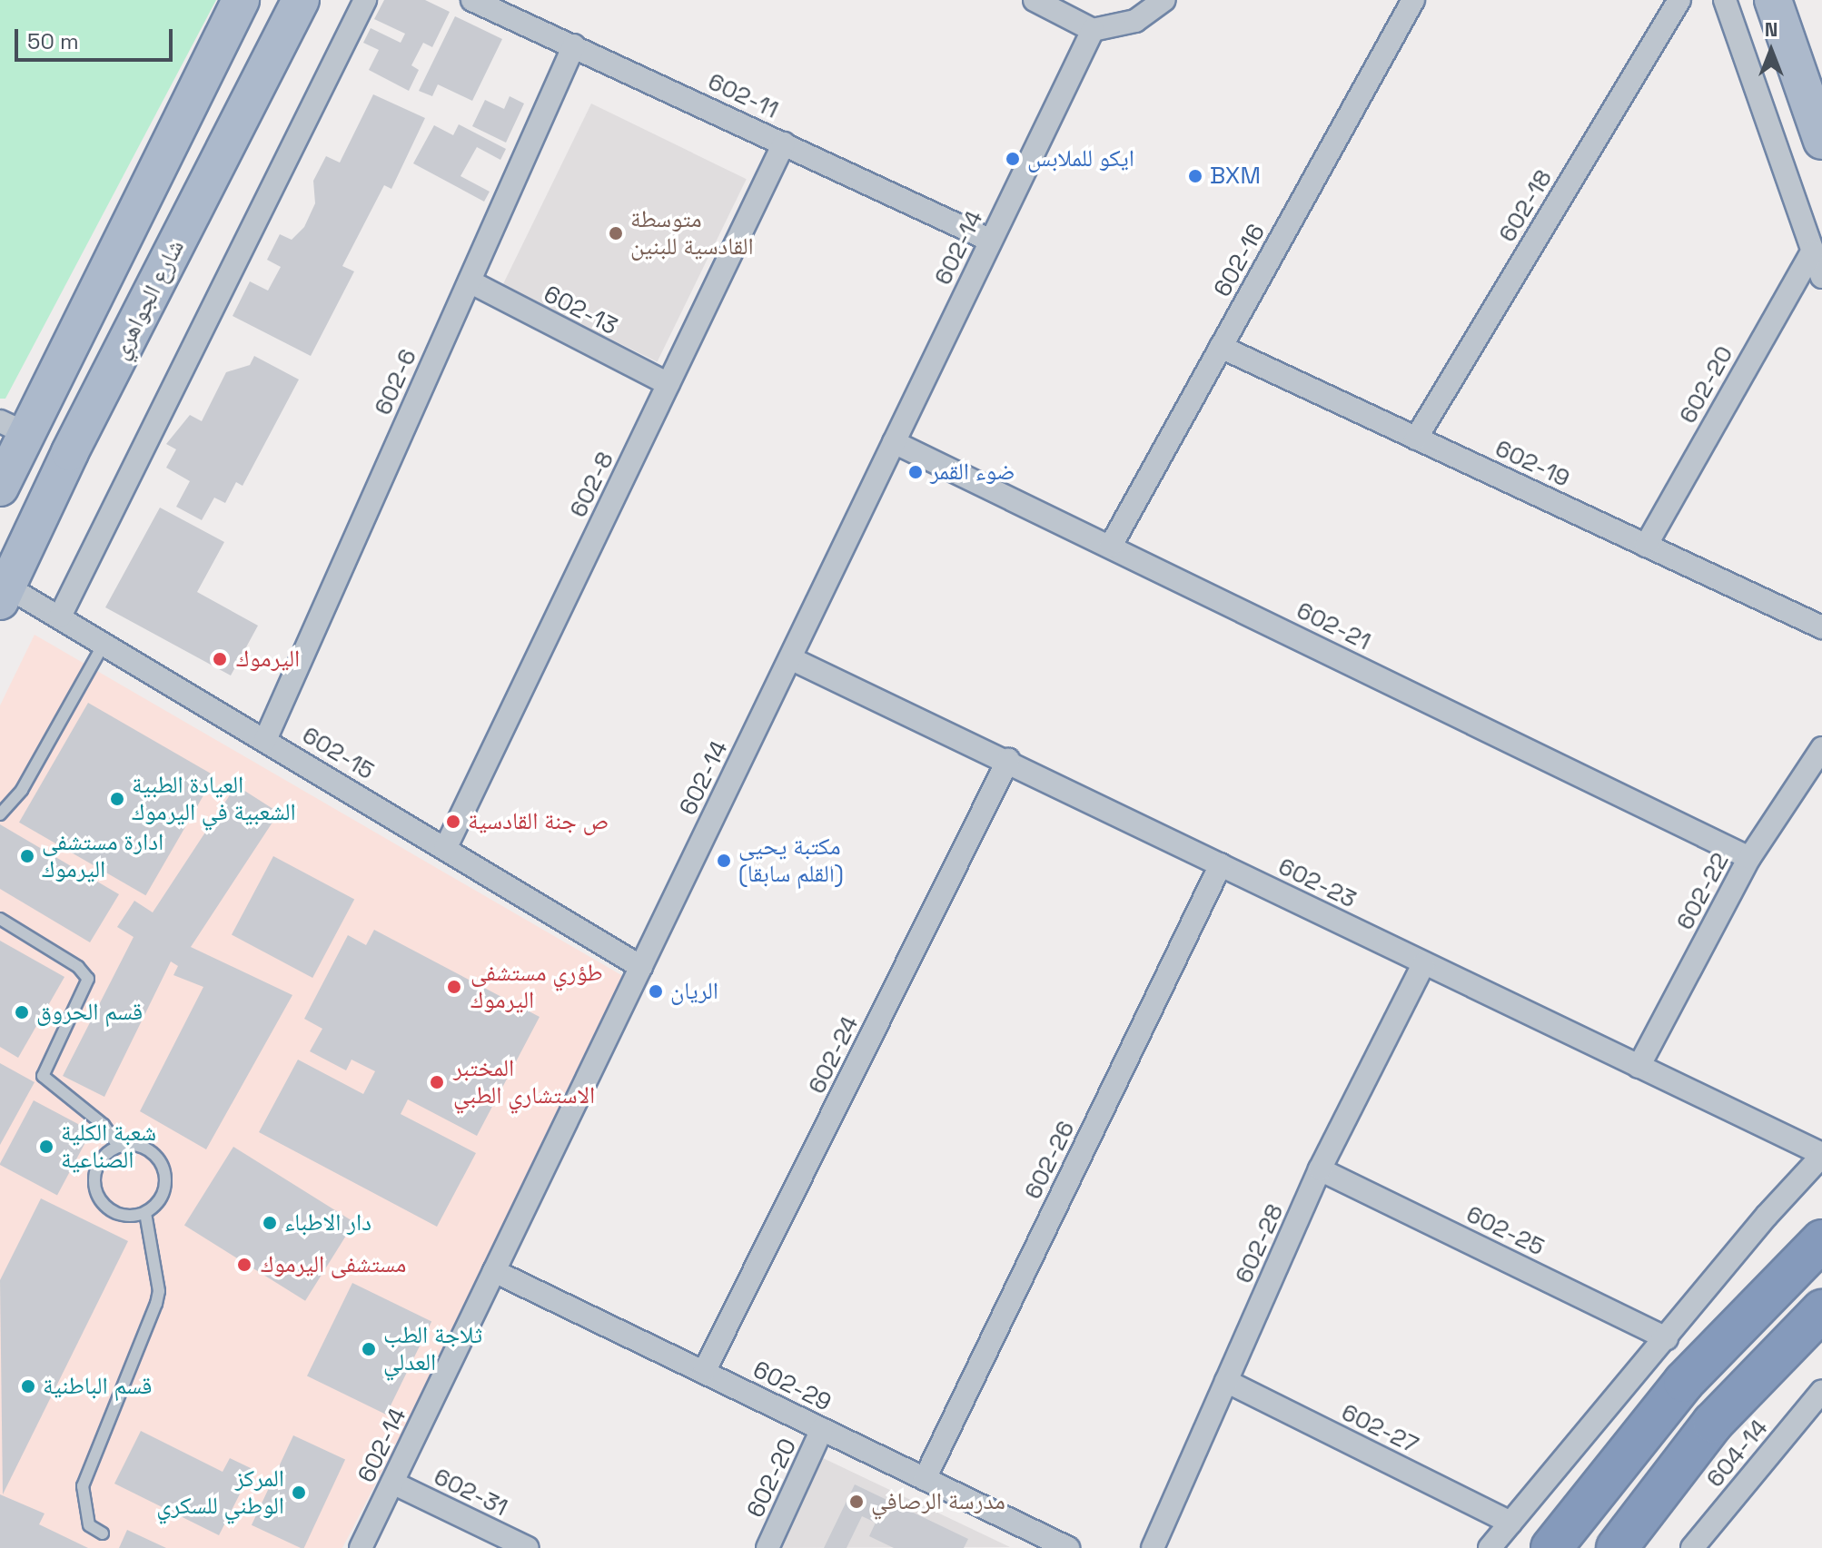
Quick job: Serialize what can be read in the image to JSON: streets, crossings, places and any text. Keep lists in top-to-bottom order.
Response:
{
  "streets": {
    "main road": ["شارع الجواهري"],
    "street": [
      "602-11",
      "602-18",
      "602-14",
      "602-16",
      "602-13",
      "602-6",
      "602-20",
      "602-19",
      "602-8",
      "602-21",
      "602-15",
      "602-23",
      "602-22",
      "602-24",
      "602-26",
      "602-25",
      "602-28",
      "602-29",
      "602-27",
      "604-14",
      "602-31"
    ]
  },
  "crossings": [
    ["602-11", "602-14"],
    ["602-11", "602-6"],
    ["602-11", "602-8"],
    ["602-18", "602-19"],
    ["602-14", "602-21"],
    ["602-14", "602-15"],
    ["602-14", "602-23"],
    ["602-14", "602-29"],
    ["602-14", "602-31"],
    ["602-16", "602-19"],
    ["602-16", "602-21"],
    ["شارع الجواهري", "602-15"],
    ["602-13", "602-6"],
    ["602-13", "602-8"],
    ["602-6", "602-15"],
    ["602-20", "602-19"],
    ["602-20", "602-29"],
    ["602-8", "602-15"],
    ["602-21", "602-22"],
    ["602-23", "602-22"],
    ["602-23", "602-24"],
    ["602-23", "602-26"],
    ["602-23", "602-28"],
    ["602-24", "602-29"],
    ["602-26", "602-29"],
    ["602-25", "602-28"],
    ["602-28", "602-27"]
  ],
  "places": [
    "ايكو للملابس",
    "BXM",
    "متوسطة القادسية للبنين",
    "ضوء القمر",
    "اليرموك",
    "العيادة الطبية الشعبية في اليرموك",
    "ص جنة القادسية",
    "ادارة مستشفى اليرموك",
    "مكتبة يحيى (القلم سابقا)",
    "طؤري مستشفى اليرموك",
    "الريان",
    "قسم الحروق",
    "المختبر الاستشاري الطبي",
    "شعبة الكلية الصناعية",
    "دار الاطباء",
    "مستشفى اليرموك",
    "ثلاجة الطب العدلي",
    "قسم الباطنية",
    "المركز الوطني للسكري",
    "مدرسة الرصافي"
  ],
  "scale_bar": "50 m",
  "north": "top"
}
